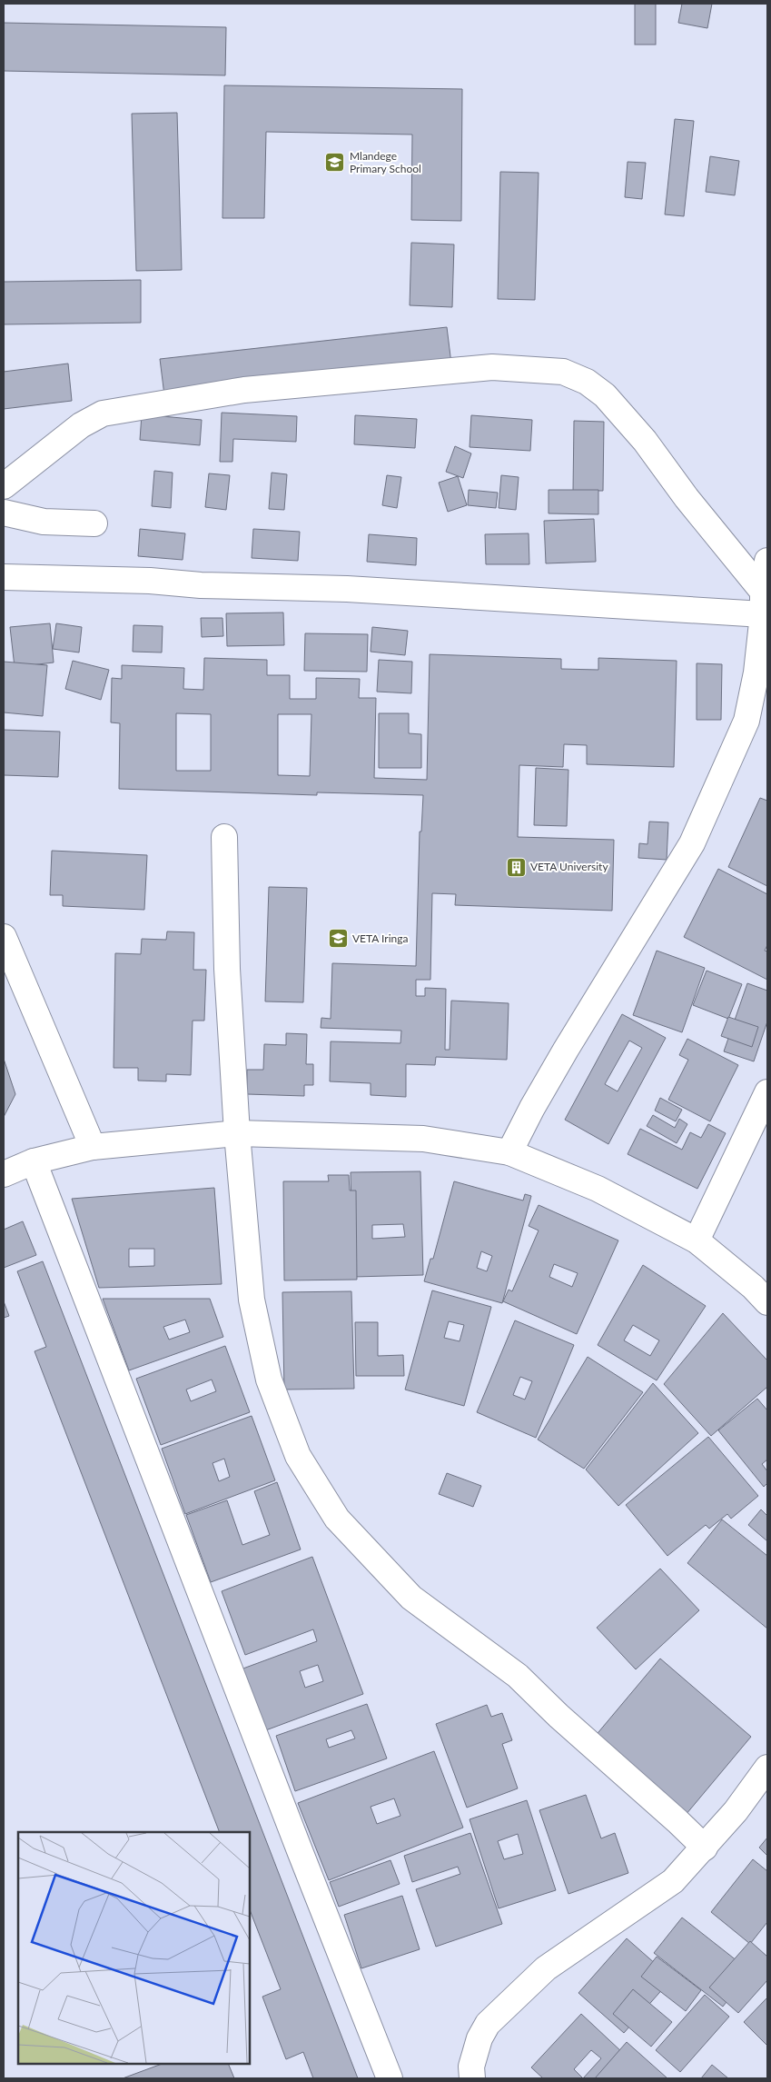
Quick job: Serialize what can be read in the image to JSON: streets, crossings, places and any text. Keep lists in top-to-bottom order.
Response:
{
  "places": {
    "school or university": ["Mlandege Primary School", "VETA Iringa"],
    "building": ["VETA University"]
  }
}
